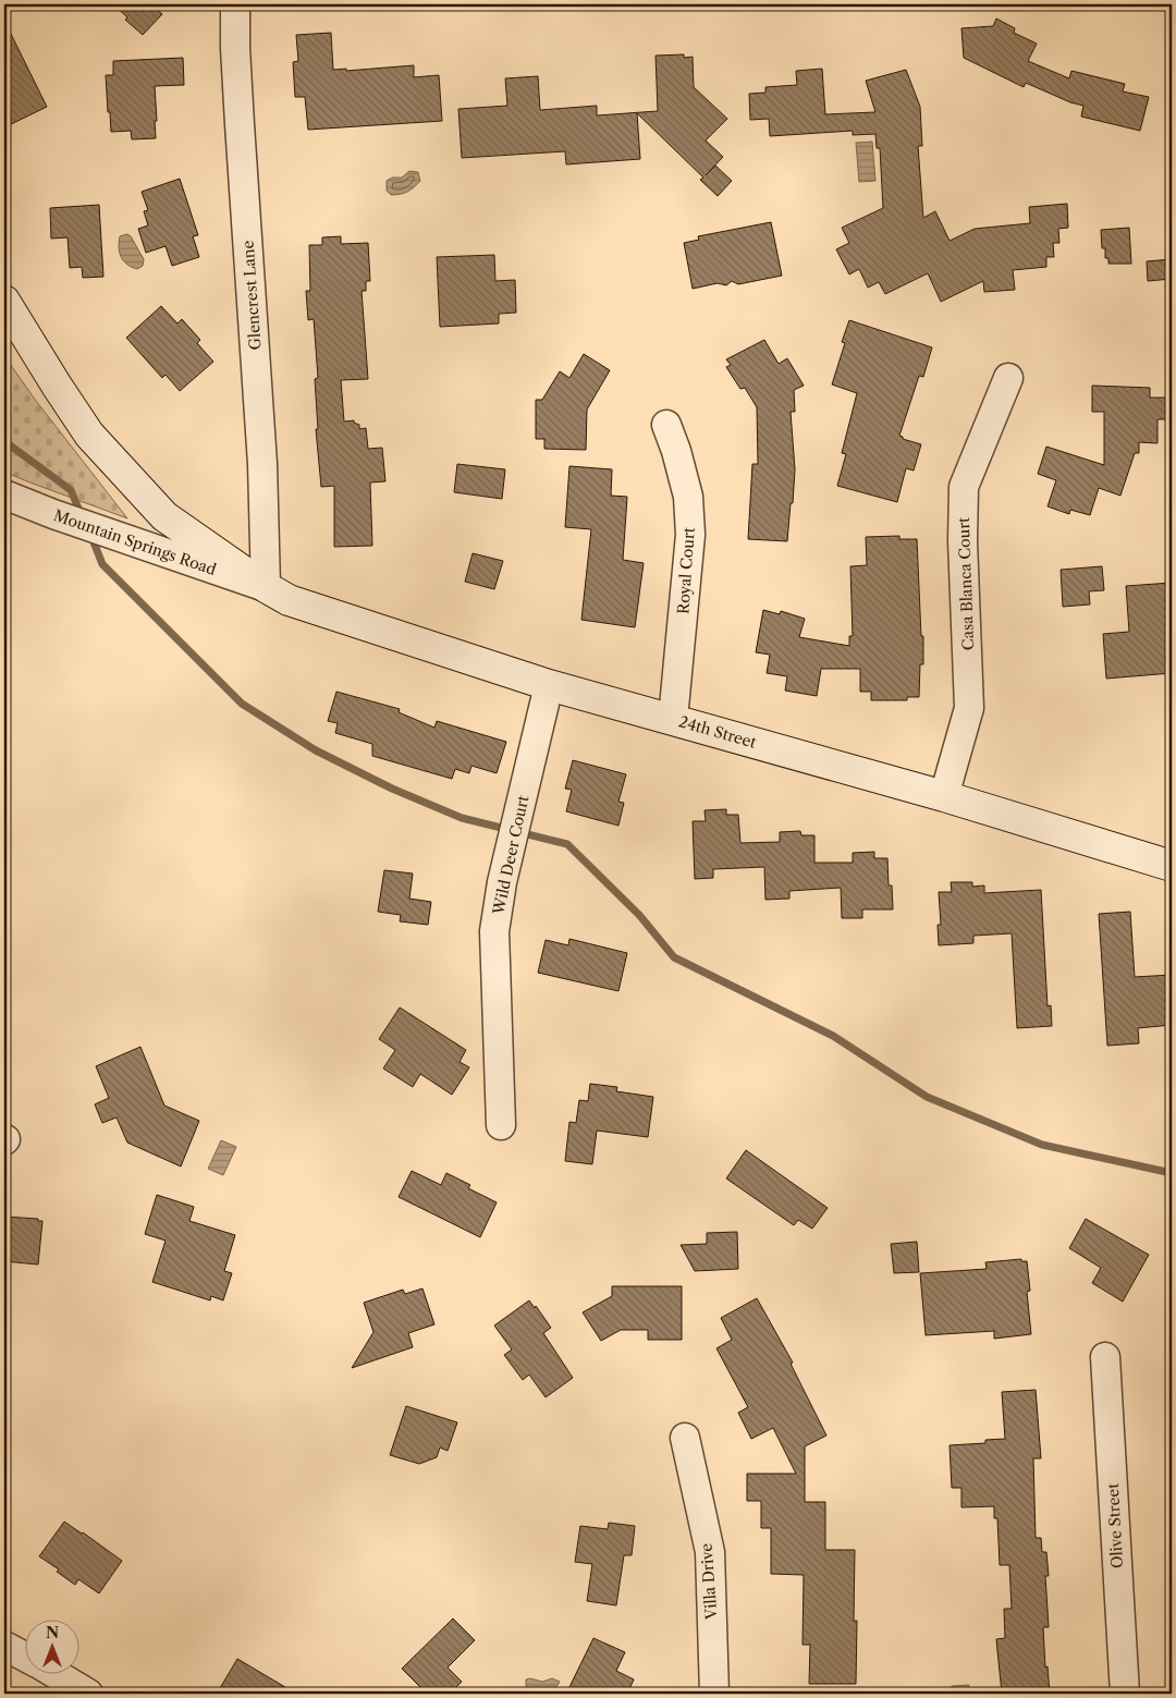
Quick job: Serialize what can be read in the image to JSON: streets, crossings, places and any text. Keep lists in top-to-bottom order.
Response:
{
  "streets": {
    "main road": ["24th Street"],
    "street": [
      "Glencrest Lane",
      "Mountain Springs Road",
      "Royal Court",
      "Casa Blanca Court",
      "Wild Deer Court",
      "Olive Street",
      "Villa Drive"
    ]
  },
  "crossings": [
    ["Glencrest Lane", "Mountain Springs Road"],
    ["Glencrest Lane", "24th Street"],
    ["Mountain Springs Road", "24th Street"],
    ["Royal Court", "24th Street"],
    ["Casa Blanca Court", "24th Street"],
    ["24th Street", "Wild Deer Court"]
  ],
  "north": "top"
}
